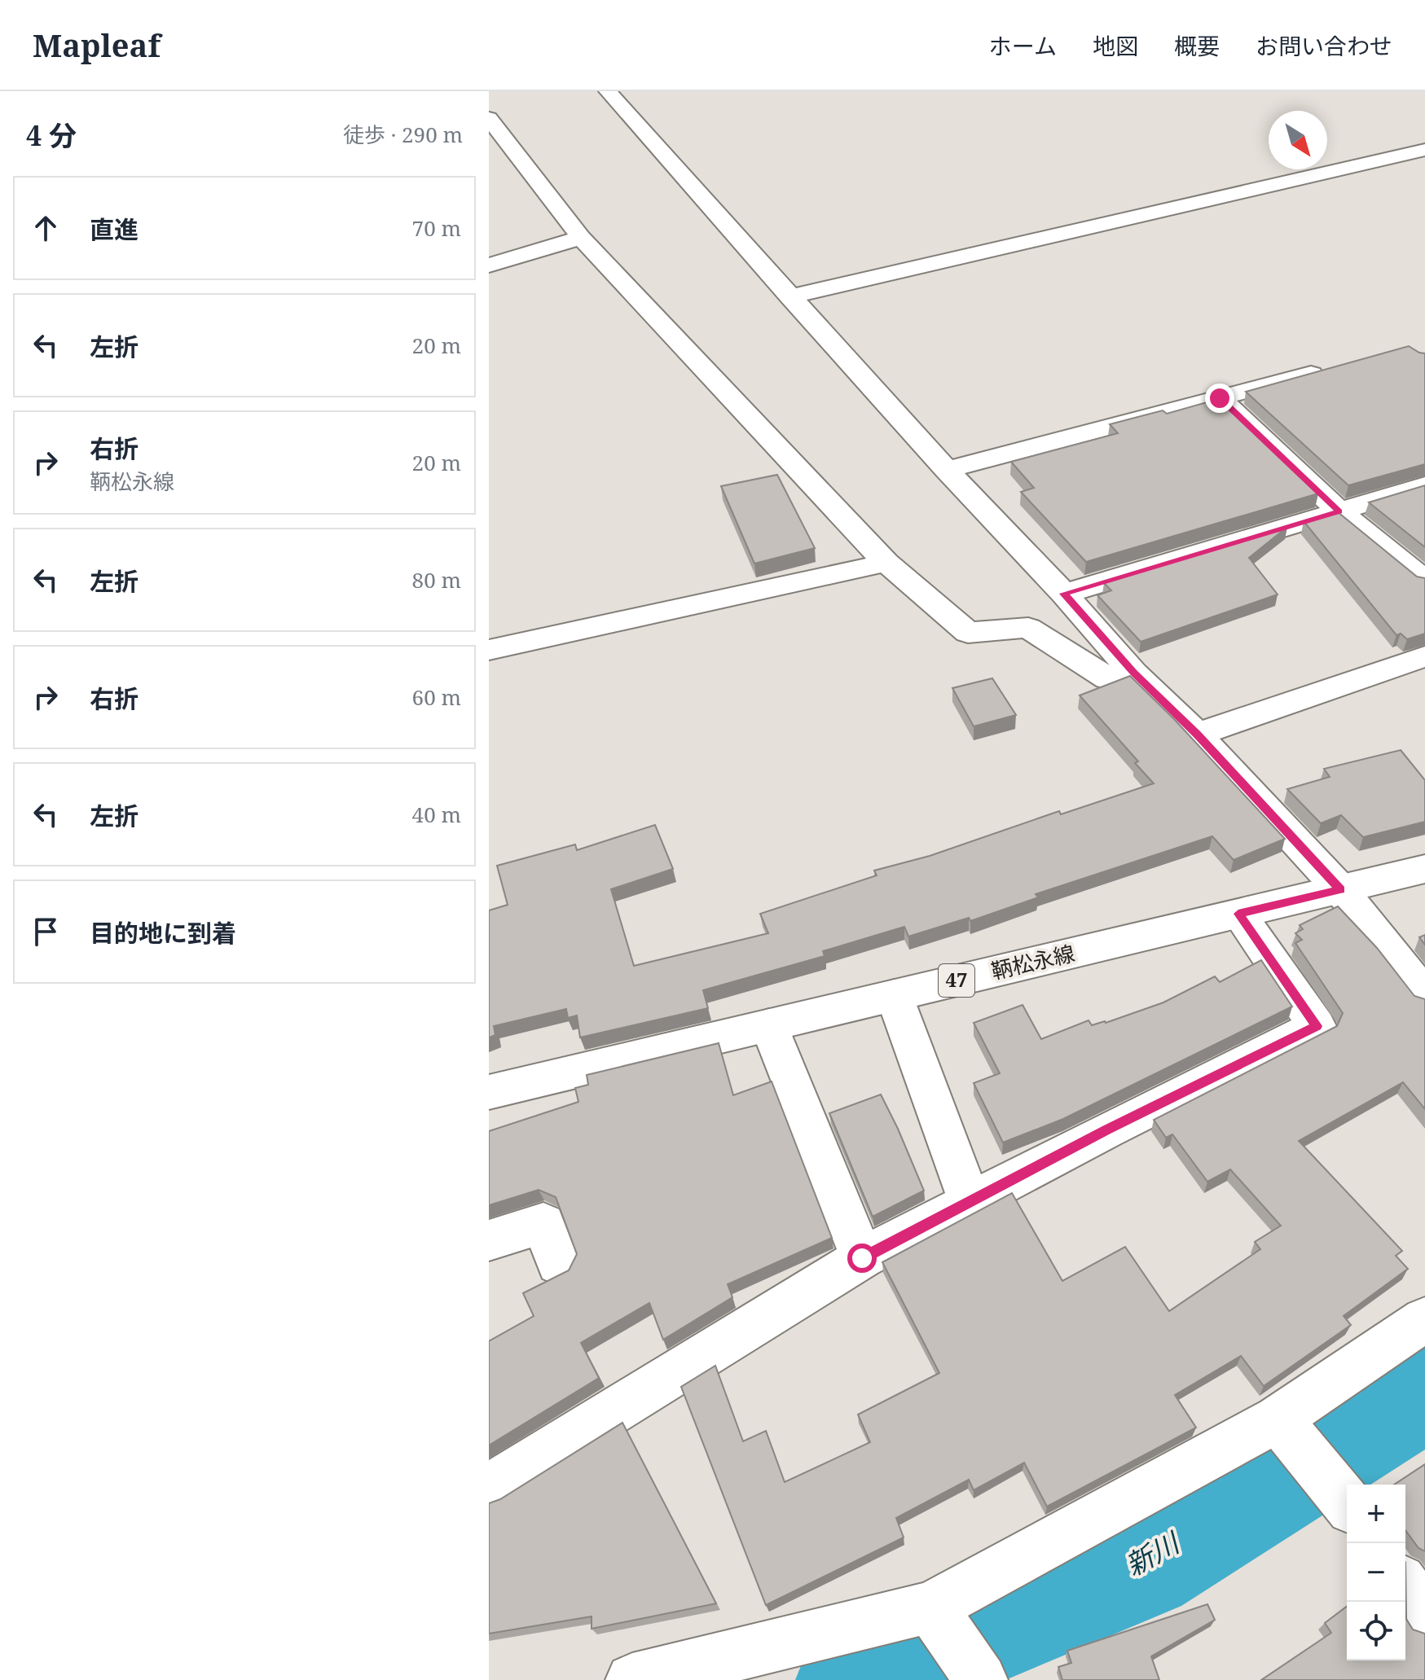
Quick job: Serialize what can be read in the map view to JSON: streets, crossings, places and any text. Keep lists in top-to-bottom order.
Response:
{
  "streets": {
    "street": ["鞆松永線", "47"]
  },
  "water": ["新川"],
  "north": "bottom right",
  "page": {
    "header": "Mapleaf",
    "nav": [
      "ホーム",
      "地図",
      "概要",
      "お問い合わせ"
    ],
    "heading": ["4 分", "徒歩 · 290 m"],
    "list": [
      ["直進", "70 m"],
      ["左折", "20 m"],
      ["右折", "鞆松永線", "20 m"],
      ["左折", "80 m"],
      ["右折", "60 m"],
      ["左折", "40 m"],
      "目的地に到着"
    ],
    "map_buttons": ["+", "−"]
  }
}
